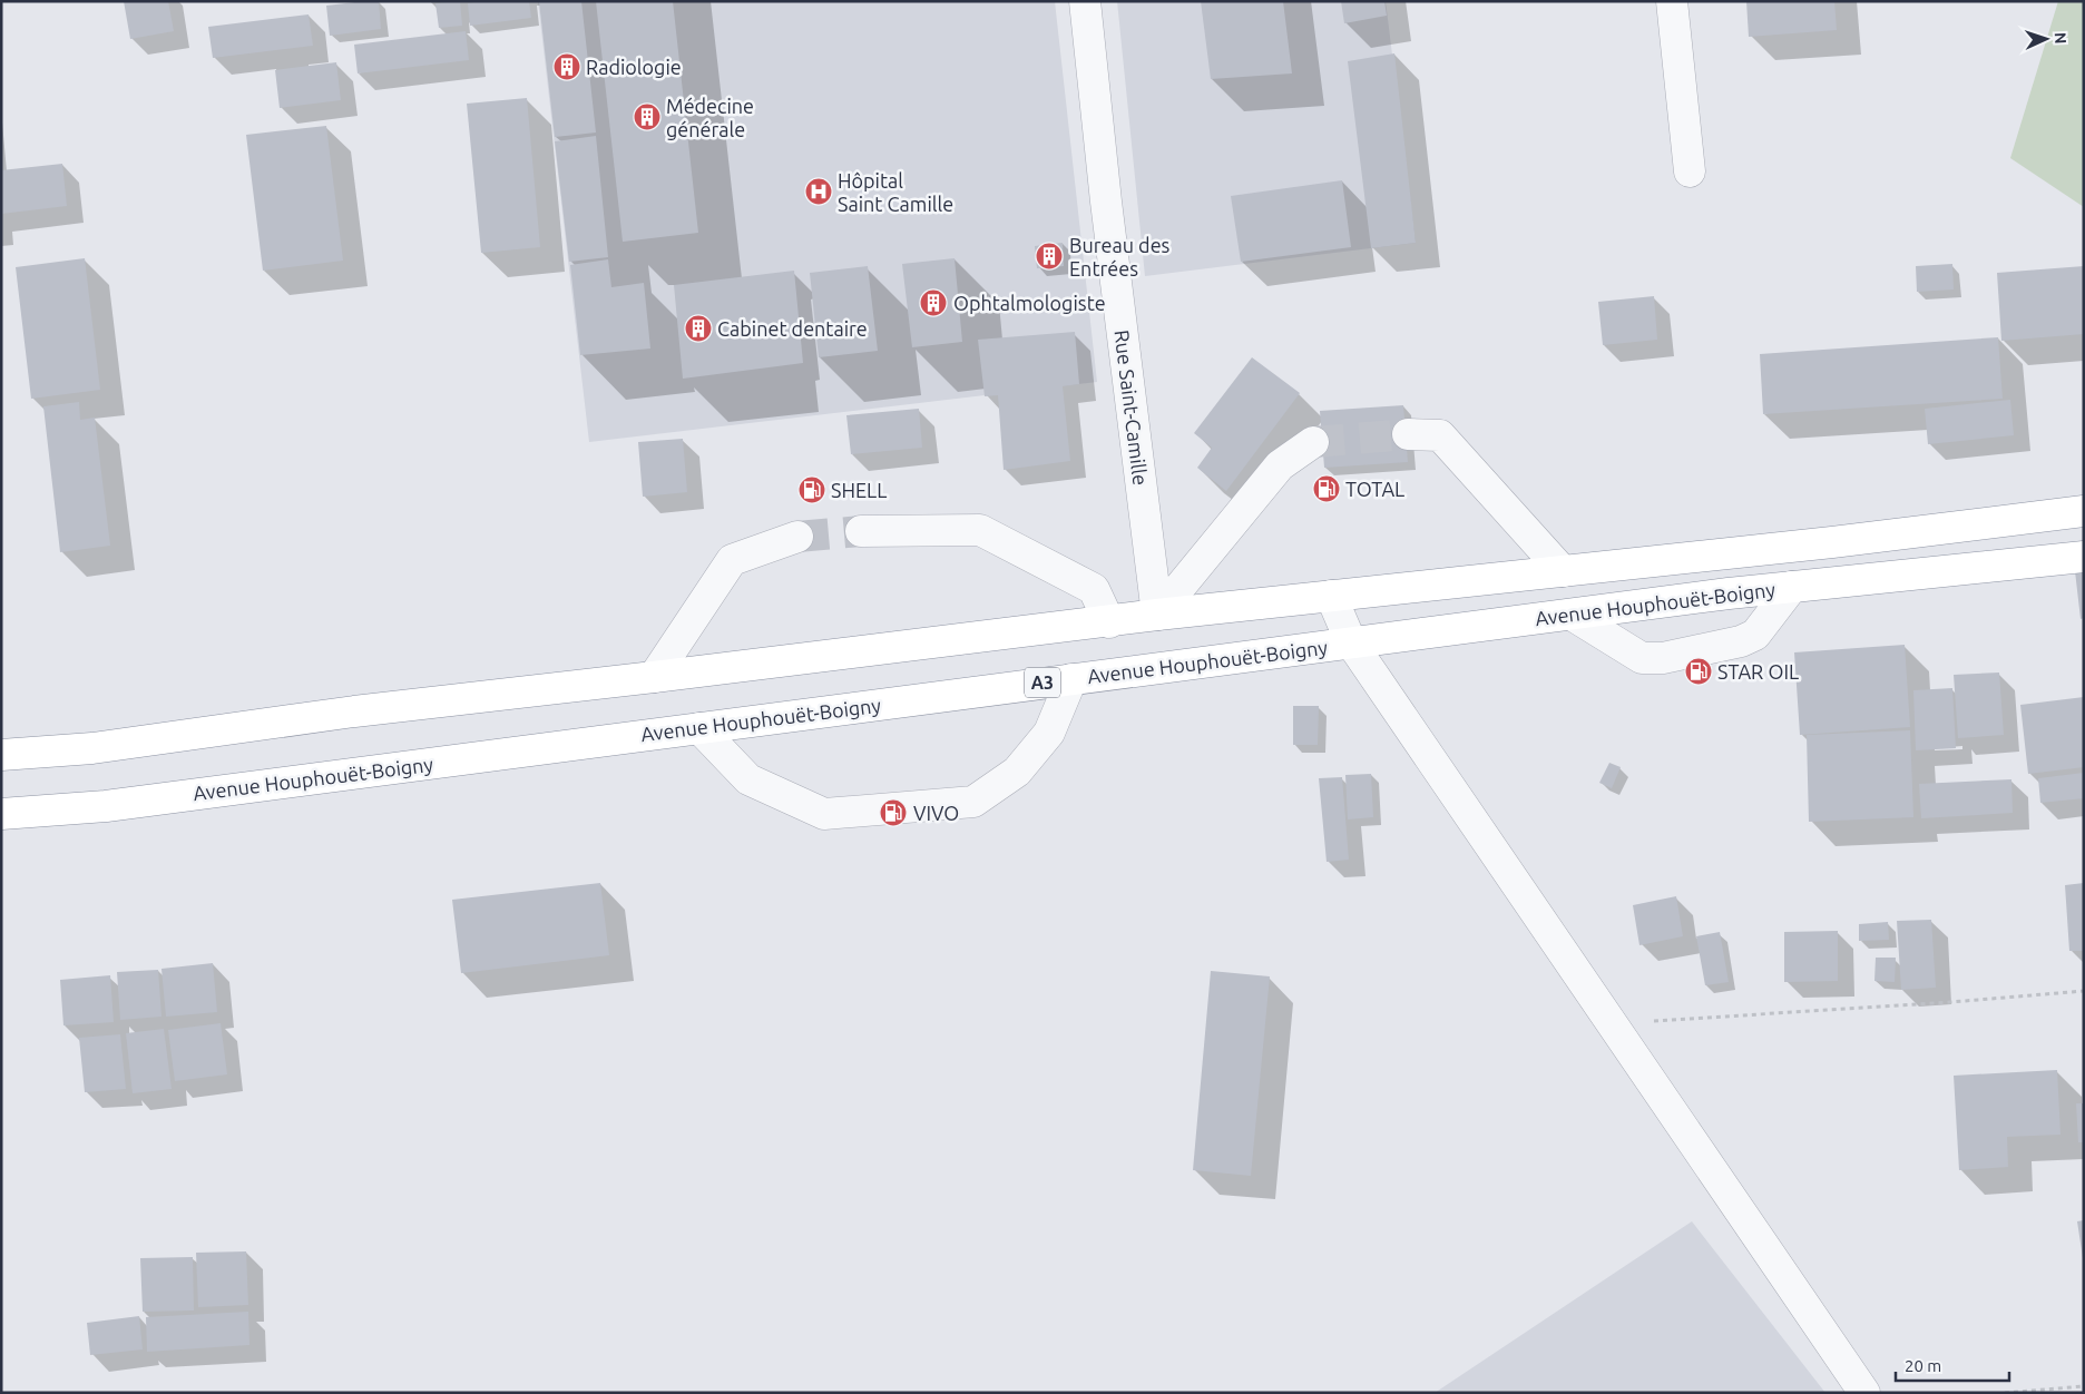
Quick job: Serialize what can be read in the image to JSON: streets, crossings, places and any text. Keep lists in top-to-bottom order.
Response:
{
  "streets": {
    "highway": ["Avenue Houphouët-Boigny", "A3"],
    "street": ["Rue Saint-Camille"]
  },
  "crossings": [
    ["Rue Saint-Camille", "Avenue Houphouët-Boigny"]
  ],
  "places": {
    "building": [
      "Radiologie",
      "Médecine générale",
      "Bureau des Entrées",
      "Ophtalmologiste",
      "Cabinet dentaire"
    ],
    "hospital": ["Hôpital Saint Camille"],
    "fuel station": [
      "TOTAL",
      "SHELL",
      "STAR OIL",
      "VIVO"
    ]
  },
  "scale_bar": "20 m",
  "north": "right"
}
